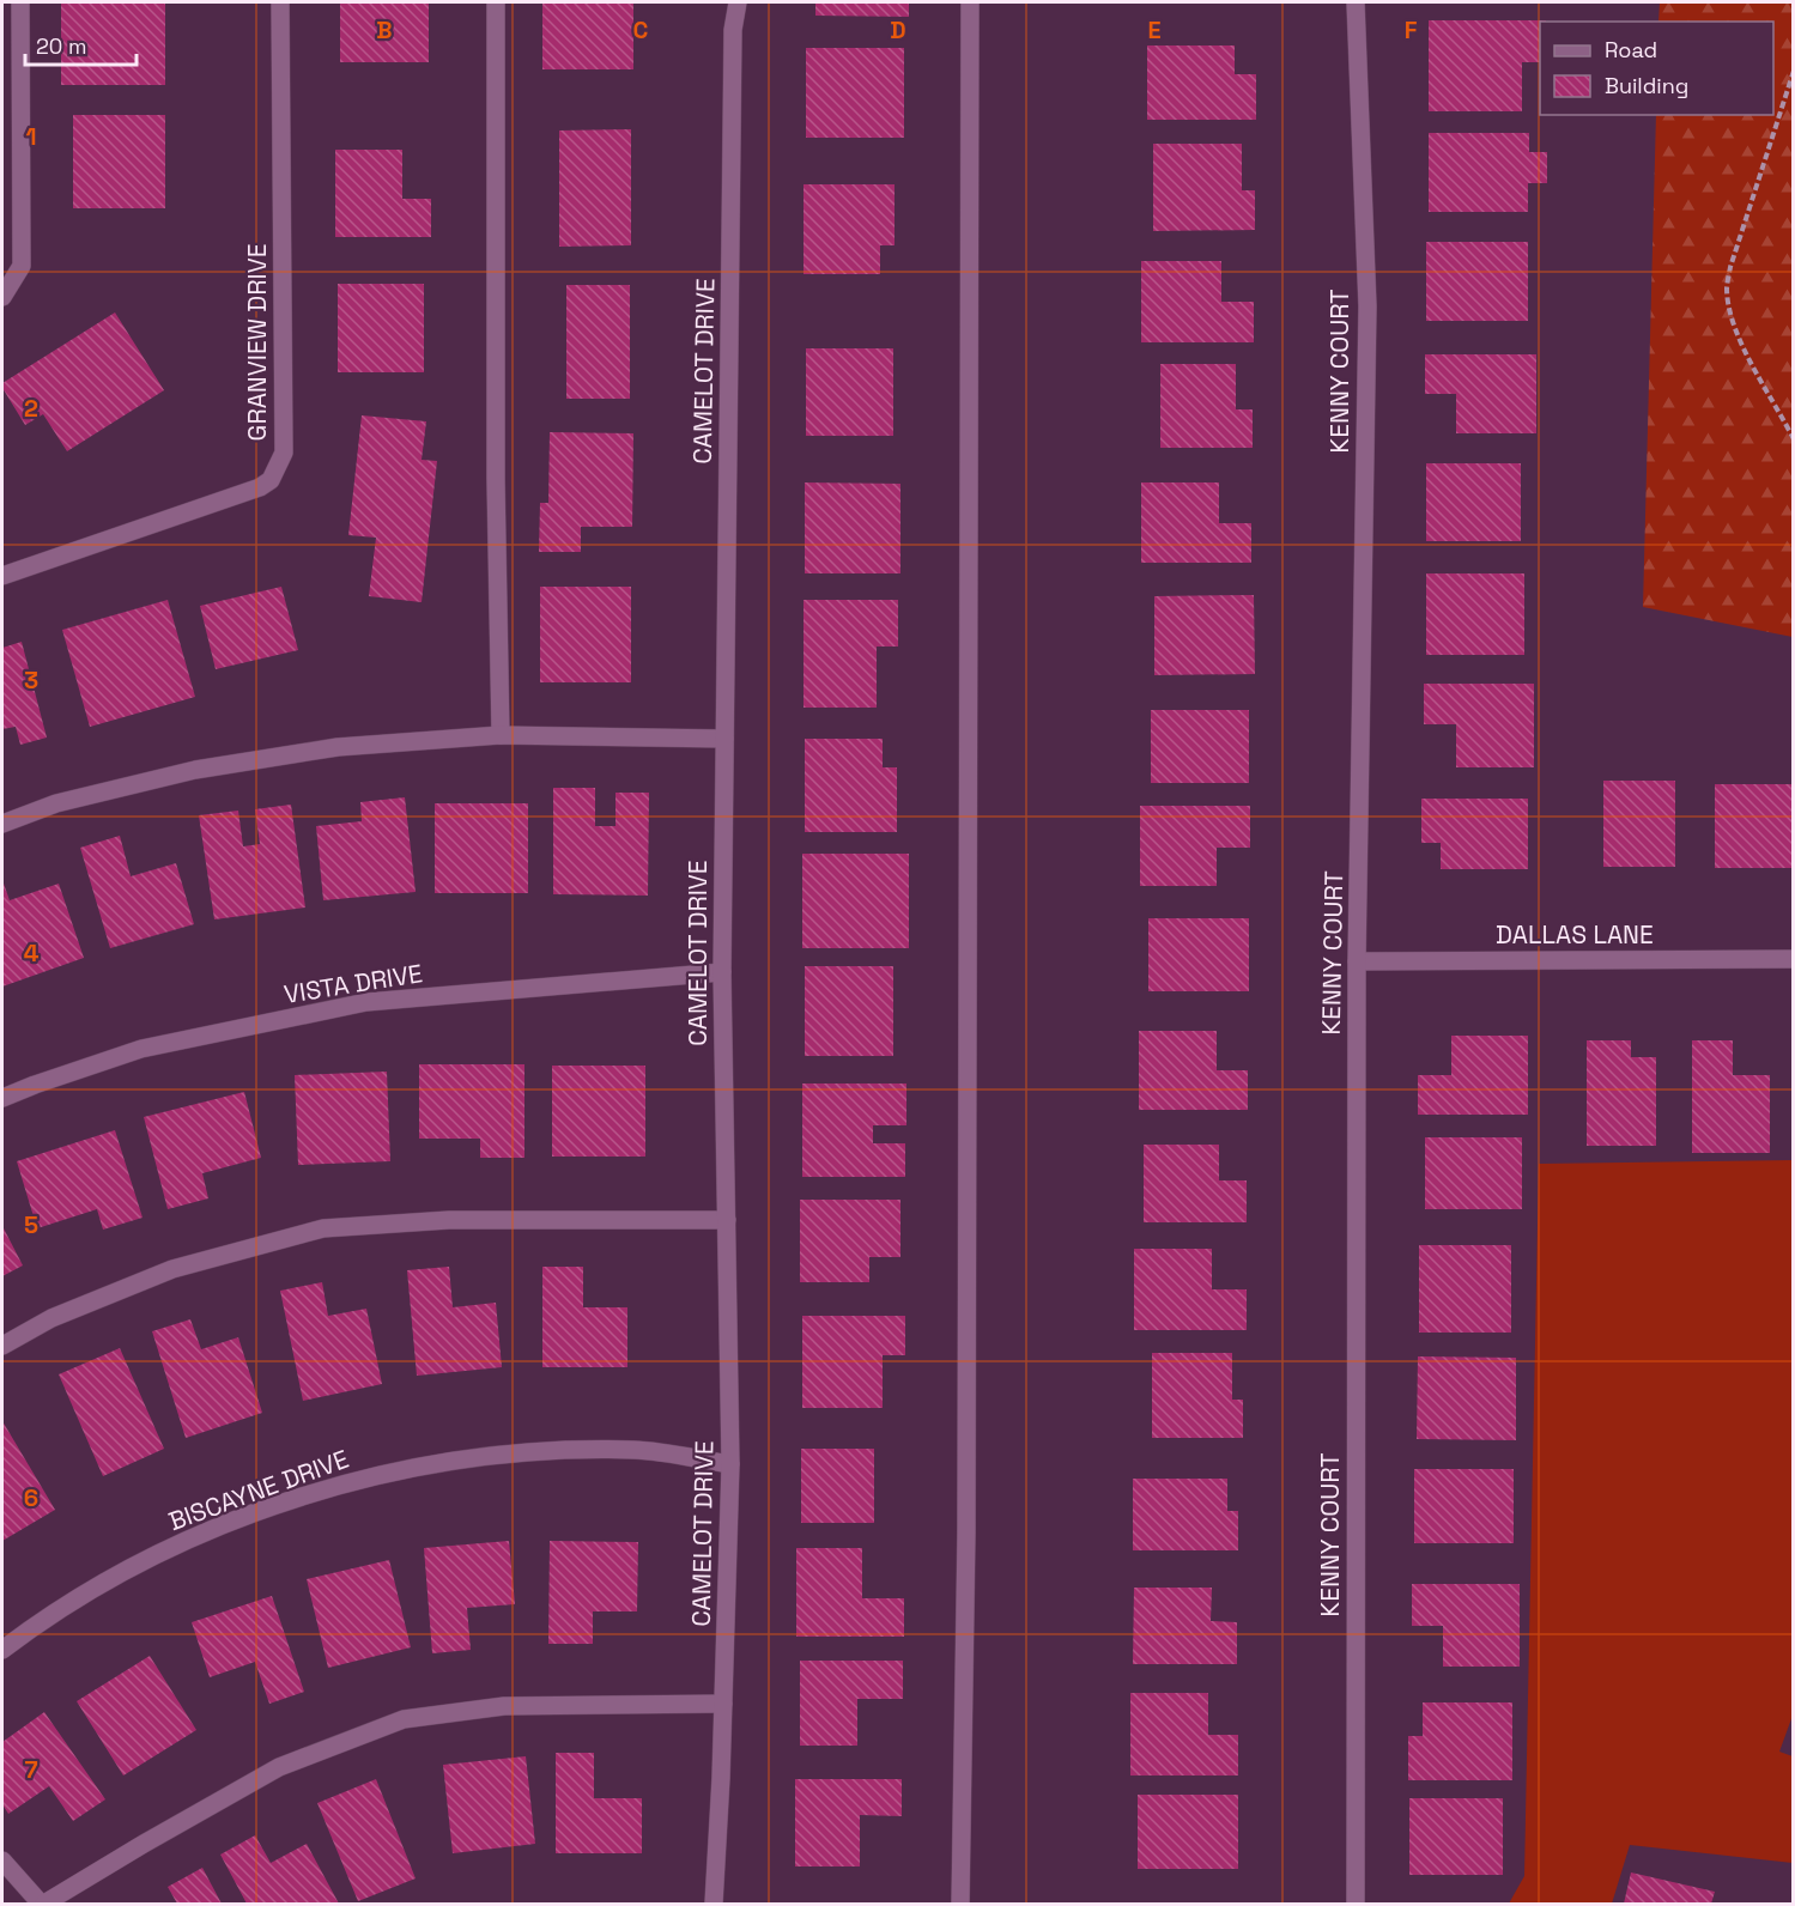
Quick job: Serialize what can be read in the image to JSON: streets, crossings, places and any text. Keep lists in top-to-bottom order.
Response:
{
  "streets": {
    "street": [
      "GRANVIEW DRIVE",
      "CAMELOT DRIVE",
      "KENNY COURT",
      "DALLAS LANE",
      "VISTA DRIVE",
      "BISCAYNE DRIVE"
    ]
  },
  "crossings": [
    ["CAMELOT DRIVE", "VISTA DRIVE"],
    ["CAMELOT DRIVE", "BISCAYNE DRIVE"],
    ["KENNY COURT", "DALLAS LANE"]
  ],
  "legend": ["Road", "Building"],
  "scale_bar": "20 m",
  "grid": {
    "columns": [
      "B",
      "C",
      "D",
      "E",
      "F"
    ],
    "rows": [
      "1",
      "2",
      "3",
      "4",
      "5",
      "6",
      "7"
    ]
  }
}
